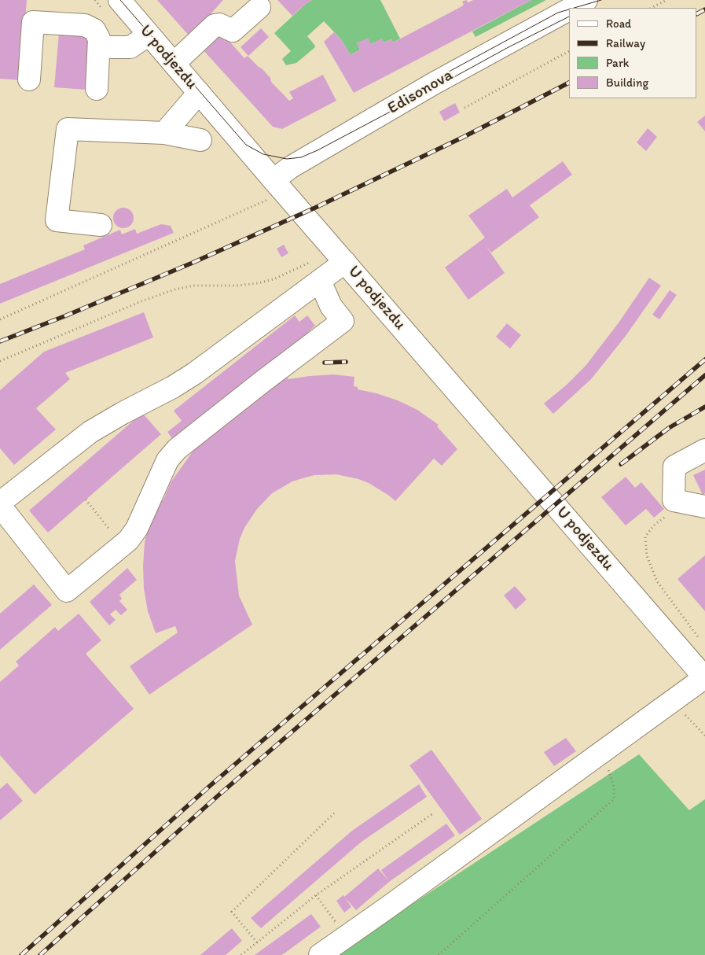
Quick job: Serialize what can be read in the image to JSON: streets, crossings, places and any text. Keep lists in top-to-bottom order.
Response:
{
  "streets": {
    "main road": ["U podjezdu", "Edisonova"]
  },
  "crossings": [
    ["U podjezdu", "Edisonova"]
  ],
  "legend": [
    "Road",
    "Railway",
    "Park",
    "Building"
  ]
}
